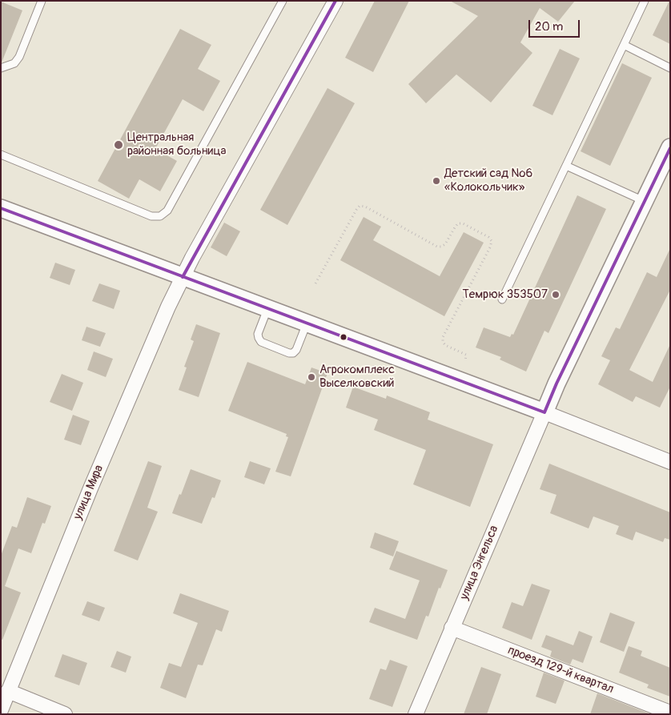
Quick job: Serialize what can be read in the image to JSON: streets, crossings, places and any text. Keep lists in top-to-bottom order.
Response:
{
  "streets": {
    "street": ["улица Мира", "улица Энгельса", "проезд 129-й квартал"]
  },
  "crossings": [
    ["улица Энгельса", "проезд 129-й квартал"]
  ],
  "places": [
    "Центральная районная больница",
    "Детский сад №6 «Колокольчик»",
    "Темрюк 353507",
    "Агрокомплекс Выселковский"
  ],
  "scale_bar": "20 m"
}
